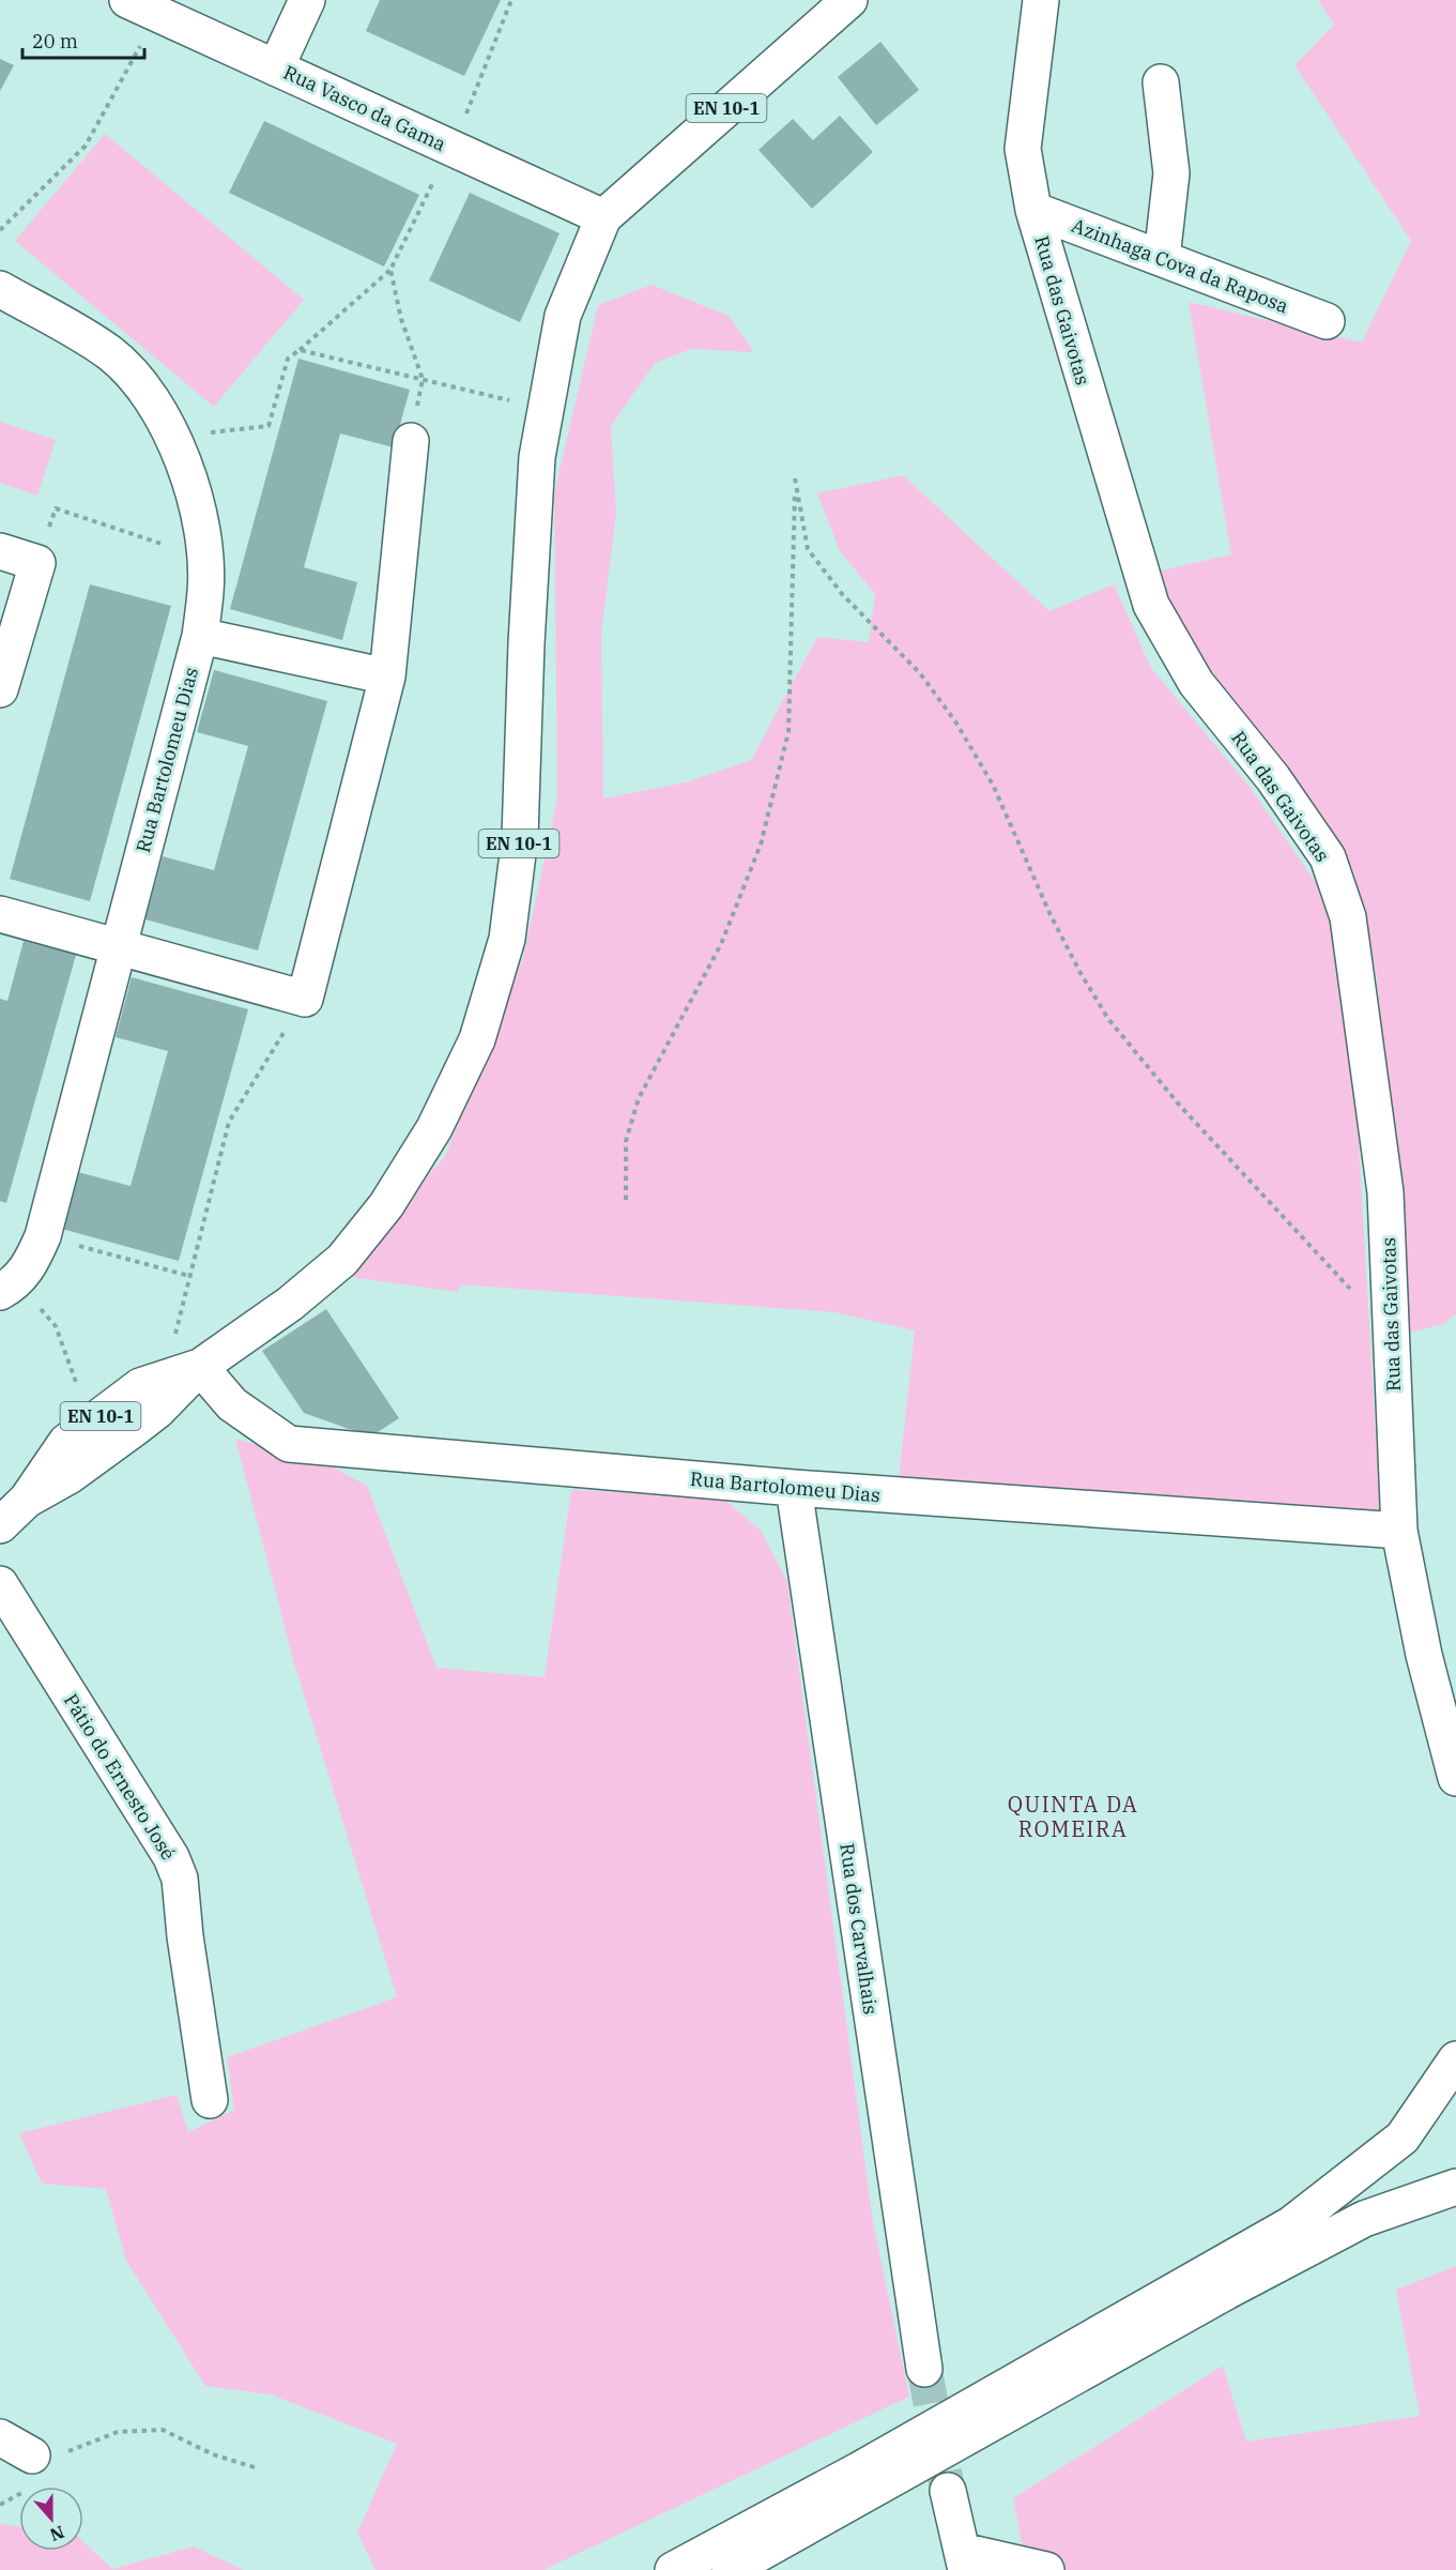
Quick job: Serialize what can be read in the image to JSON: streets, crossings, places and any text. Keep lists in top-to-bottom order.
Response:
{
  "streets": {
    "street": [
      "Rua Vasco da Gama",
      "EN 10-1",
      "Azinhaga Cova da Raposa",
      "Rua das Gaivotas",
      "Rua Bartolomeu Dias",
      "Pátio do Ernesto José",
      "Rua dos Carvalhais"
    ]
  },
  "crossings": [
    ["Rua Vasco da Gama", "EN 10-1"],
    ["EN 10-1", "Rua Bartolomeu Dias"],
    ["Azinhaga Cova da Raposa", "Rua das Gaivotas"],
    ["Rua das Gaivotas", "Rua Bartolomeu Dias"],
    ["Rua Bartolomeu Dias", "Rua dos Carvalhais"]
  ],
  "districts": ["QUINTA DA ROMEIRA"],
  "scale_bar": "20 m",
  "north": "bottom"
}
